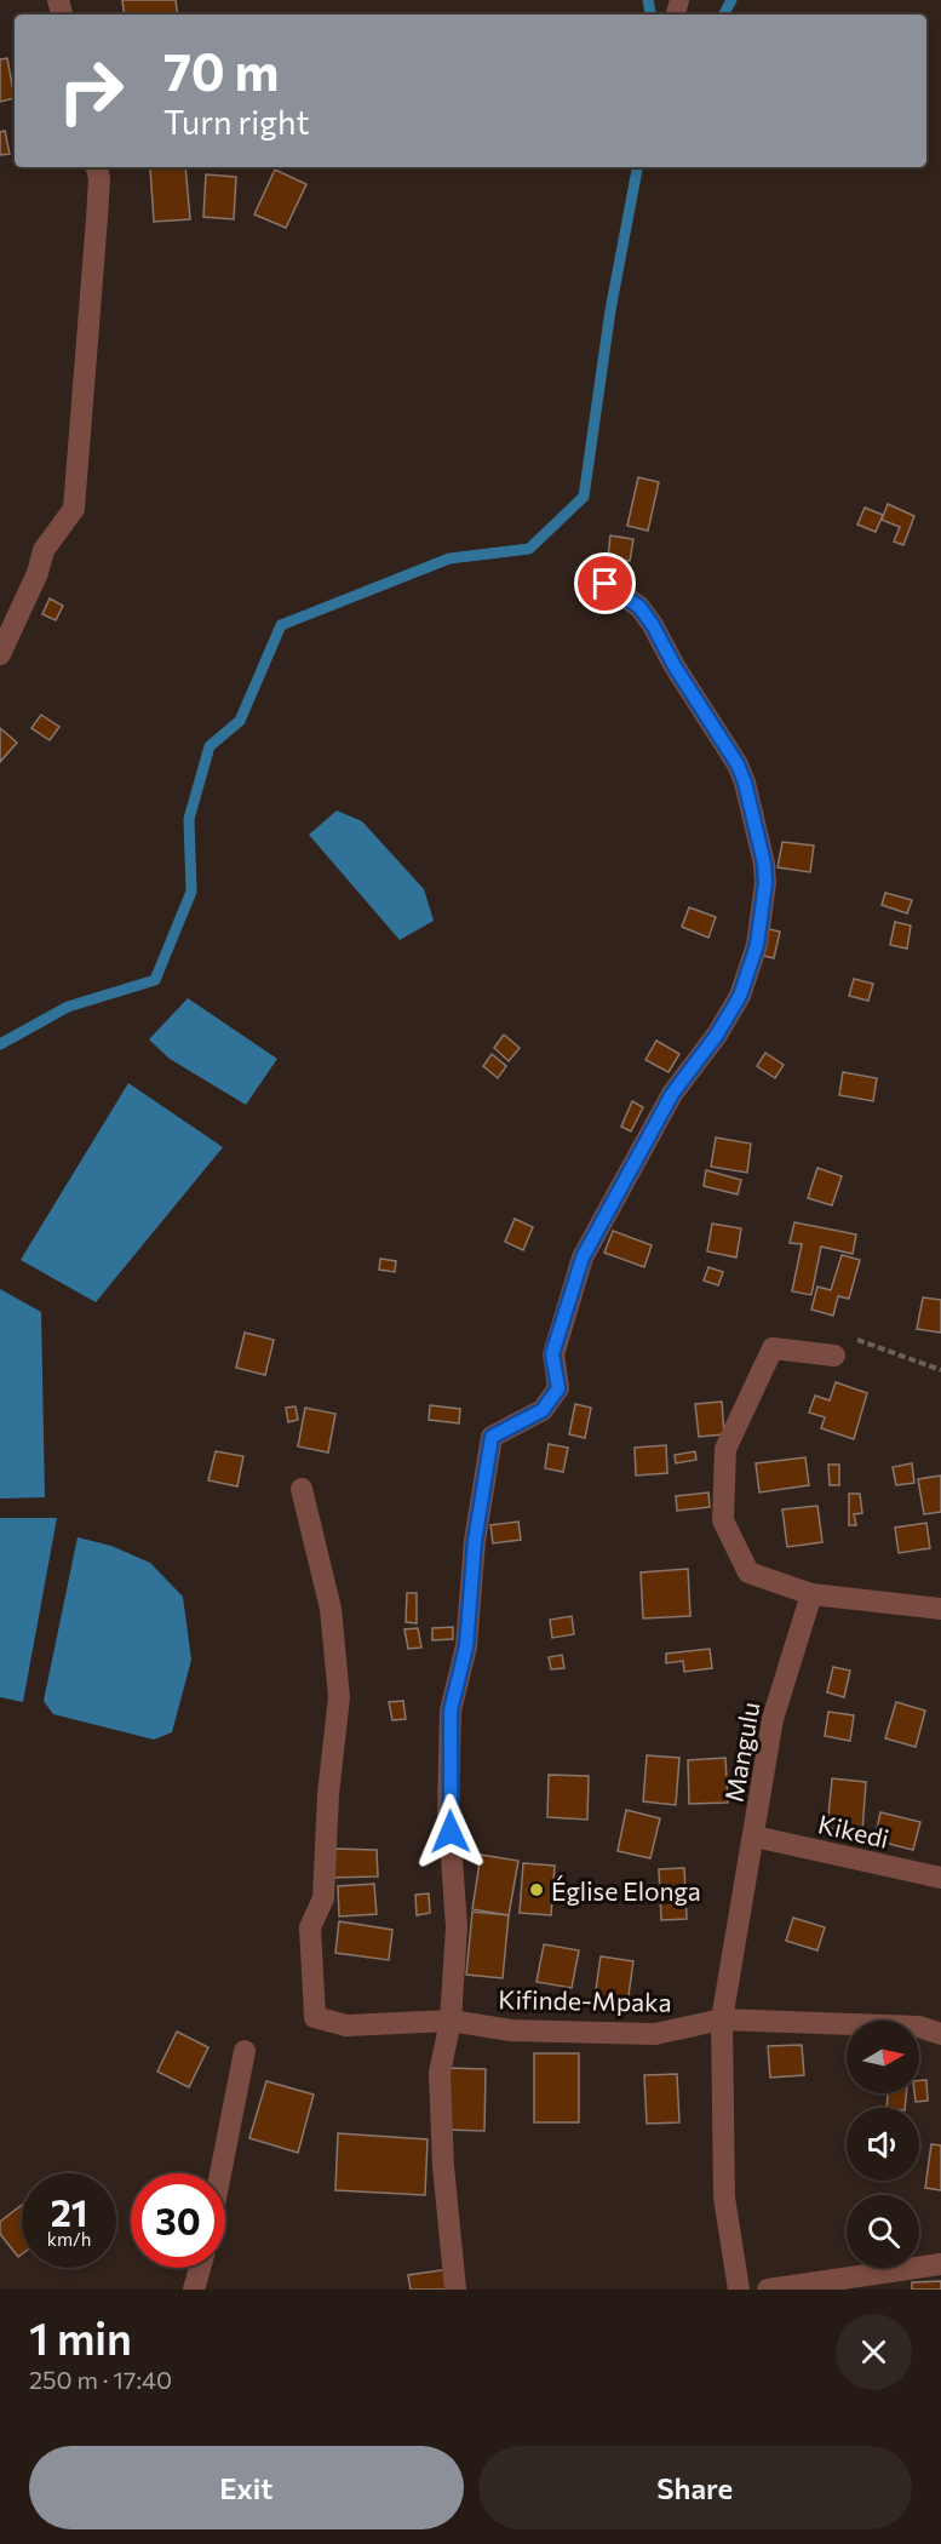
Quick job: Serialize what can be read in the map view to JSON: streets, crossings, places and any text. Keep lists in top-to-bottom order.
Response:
{
  "streets": {
    "street": ["Mangulu", "Kikedi", "Kifinde-Mpaka"]
  },
  "crossings": [
    ["Mangulu", "Kikedi"],
    ["Mangulu", "Kifinde-Mpaka"]
  ],
  "places": ["Église Elonga"],
  "north": "right",
  "page": {
    "turn": ["70 m", "Turn right"],
    "speed": "21 km/h",
    "limit": "30",
    "heading": ["1 min", "250 m · 17:40"],
    "buttons": ["Exit", "Share"]
  }
}
